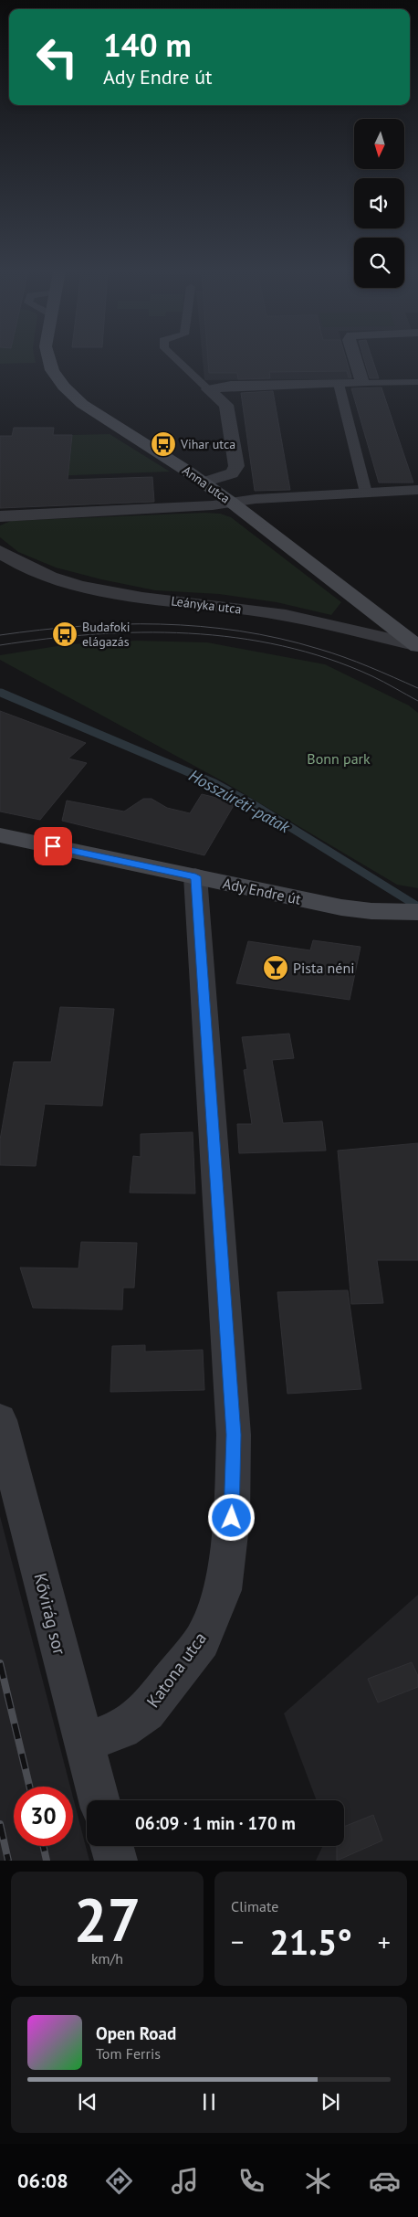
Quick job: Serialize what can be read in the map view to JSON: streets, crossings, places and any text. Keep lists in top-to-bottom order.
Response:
{
  "streets": {
    "street": [
      "Anna utca",
      "Leányka utca",
      "Ady Endre út",
      "Kővirág sor",
      "Katona utca"
    ]
  },
  "crossings": [
    ["Anna utca", "Leányka utca"],
    ["Ady Endre út", "Katona utca"],
    ["Kővirág sor", "Katona utca"]
  ],
  "water": ["Hosszúréti-patak"],
  "parks": ["Bonn park"],
  "places": {
    "bus stop": ["Vihar utca", "Budafoki elágazás"],
    "bar": ["Pista néni"]
  },
  "north": "bottom",
  "page": {
    "turn": ["140 m", "Ady Endre út"],
    "limit": "30",
    "trip": "06:09 · 1 min · 170 m",
    "tile": [
      ["27", "km/h"],
      "Climate"
    ],
    "heat": ["−", "21.5°", "+"],
    "song": ["Open Road", "Tom Ferris"],
    "tabs": "06:08"
  }
}
